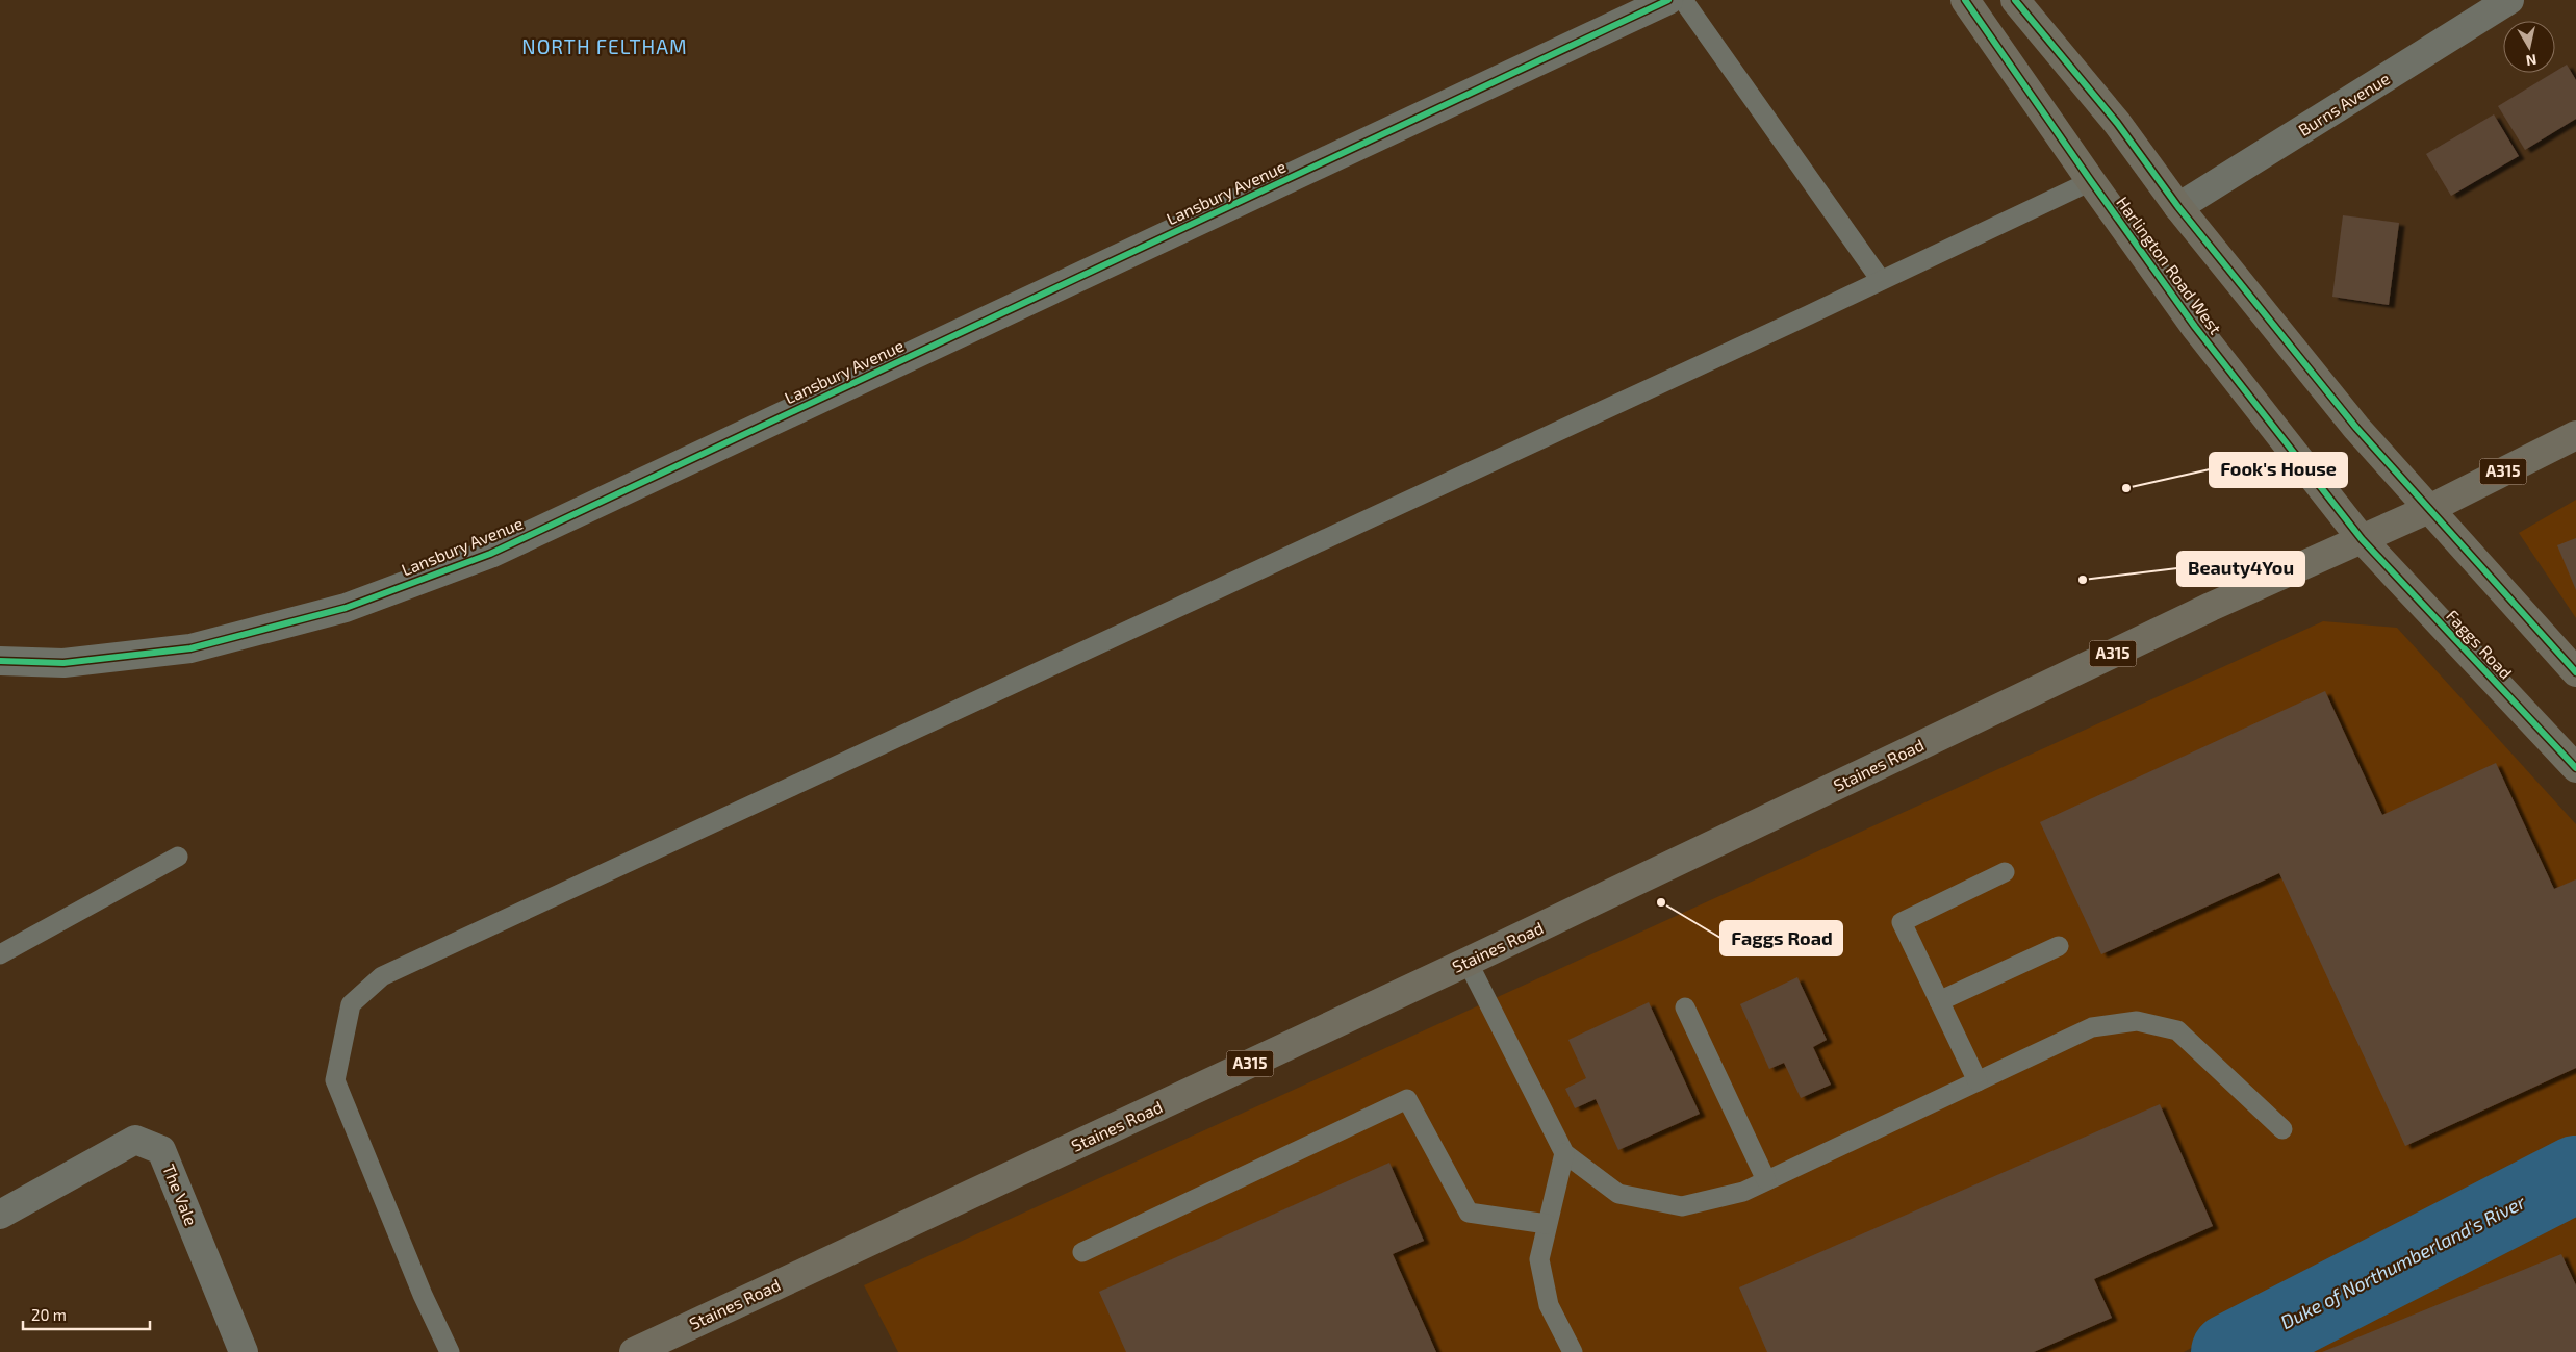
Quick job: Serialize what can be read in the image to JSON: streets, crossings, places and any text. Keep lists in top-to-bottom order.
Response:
{
  "streets": {
    "main road": [
      "Harlington Road West",
      "A315",
      "Faggs Road",
      "Staines Road"
    ],
    "street": ["Burns Avenue", "Lansbury Avenue", "The Vale"]
  },
  "crossings": [
    ["Harlington Road West", "A315"],
    ["Harlington Road West", "Faggs Road"],
    ["Harlington Road West", "Staines Road"],
    ["A315", "Faggs Road"],
    ["A315", "Staines Road"],
    ["Faggs Road", "Staines Road"]
  ],
  "districts": ["NORTH FELTHAM"],
  "water": ["Duke of Northumberland's River"],
  "places": ["Fook's House", "Beauty4You", "Faggs Road"],
  "scale_bar": "20 m",
  "north": "bottom"
}
